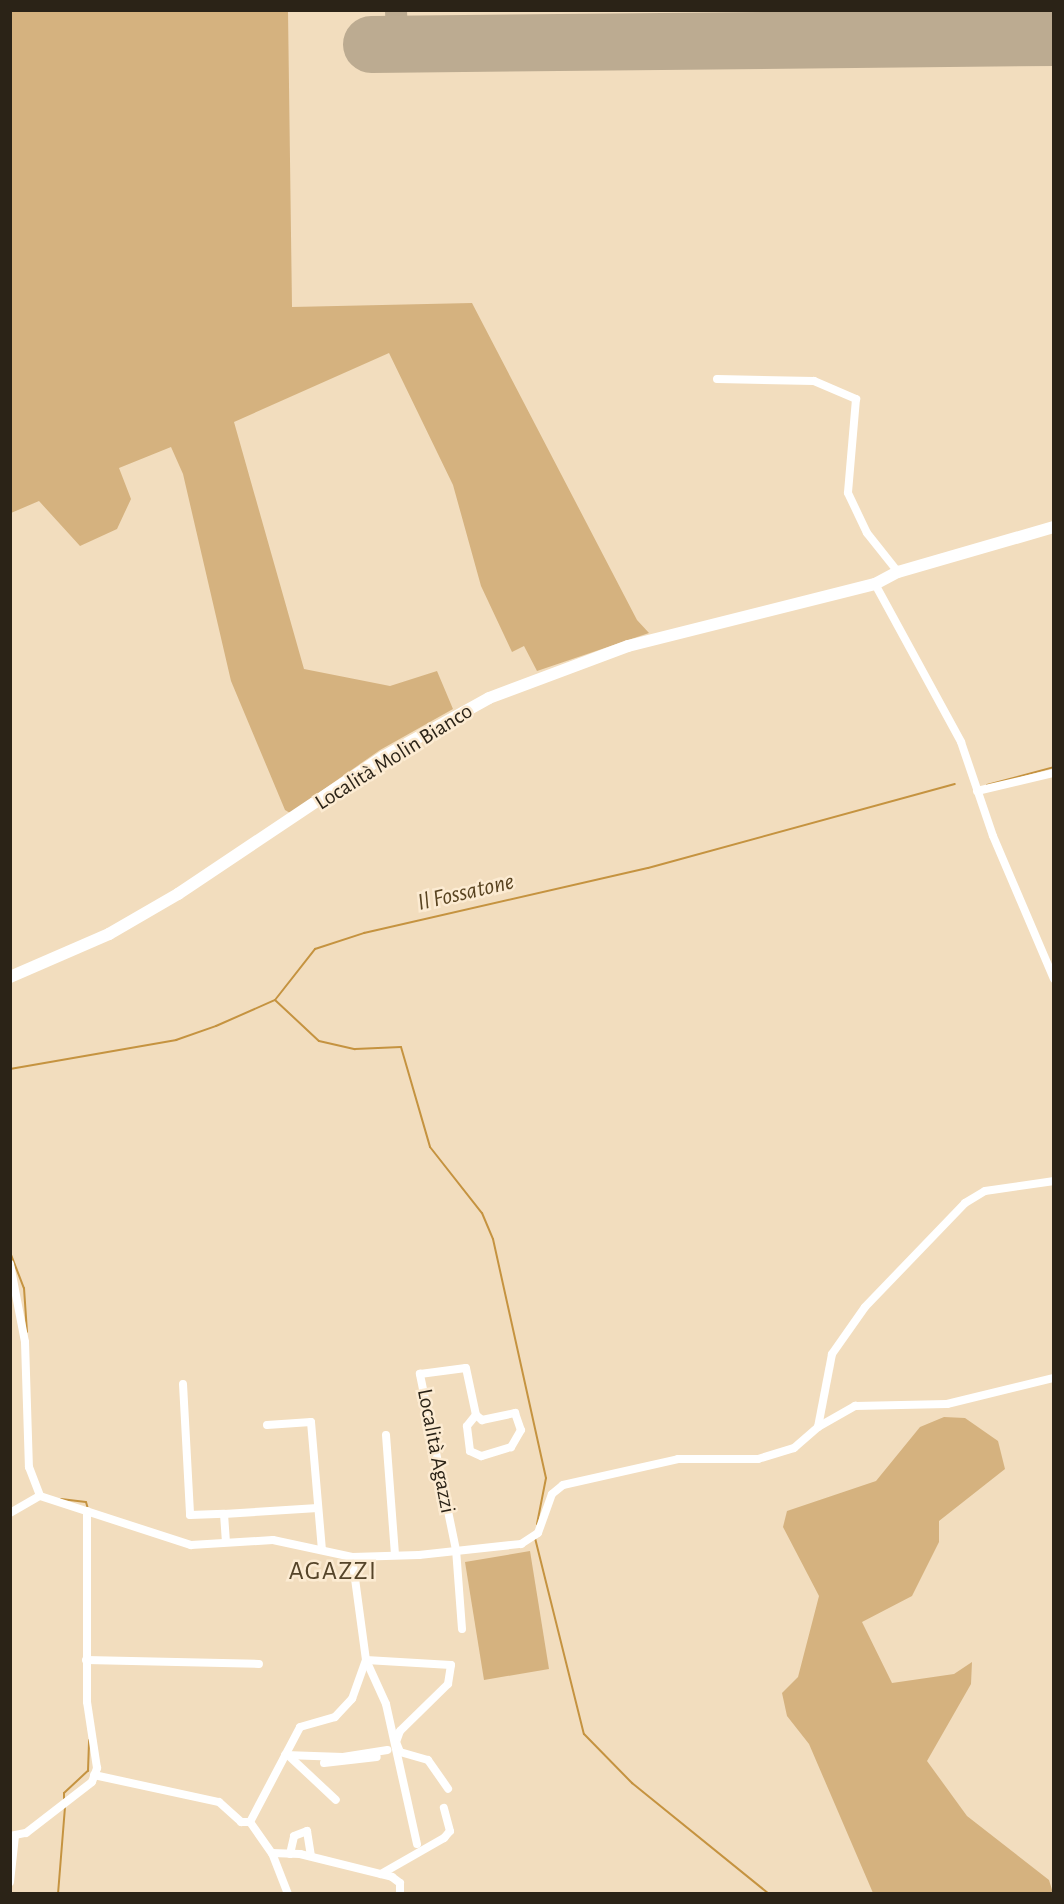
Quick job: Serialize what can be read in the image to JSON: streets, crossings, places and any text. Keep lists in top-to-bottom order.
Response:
{
  "streets": {
    "street": ["Località Molin Bianco", "Località Agazzi"]
  },
  "districts": ["AGAZZI"],
  "water": ["Il Fossatone"]
}
